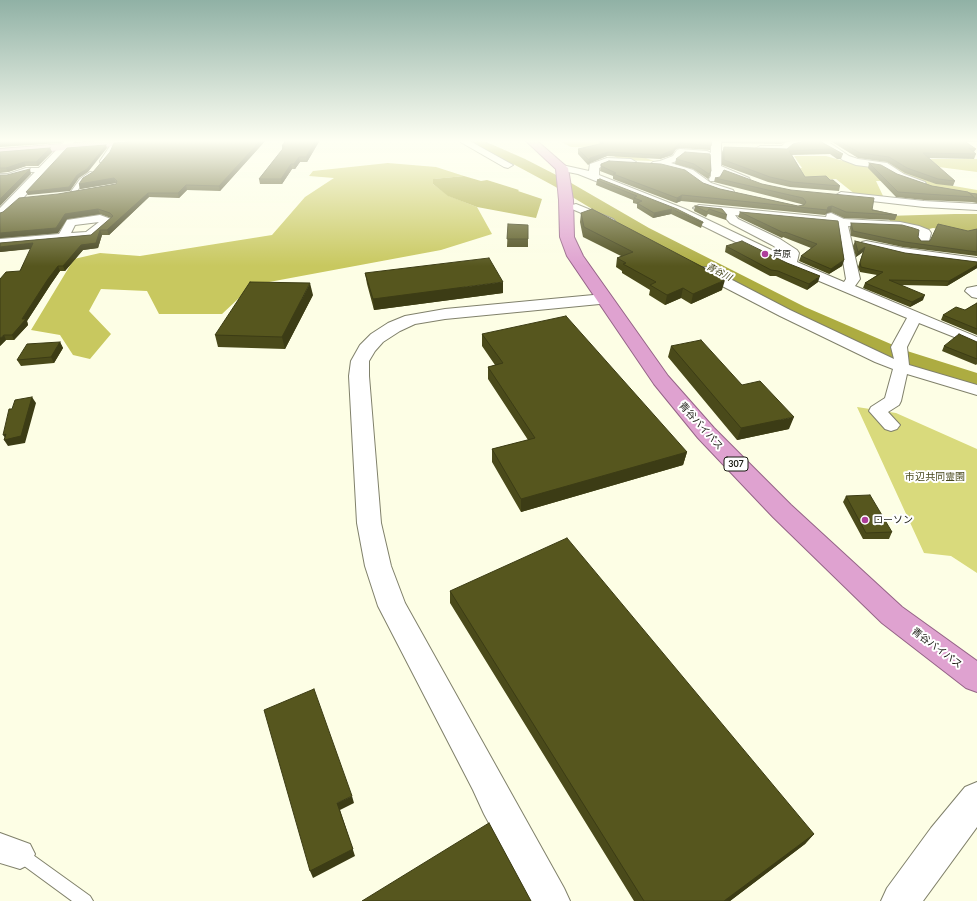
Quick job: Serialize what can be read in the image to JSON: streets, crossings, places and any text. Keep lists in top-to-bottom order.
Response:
{
  "streets": {
    "highway": ["青谷バイパス", "307"]
  },
  "water": ["青谷川"],
  "parks": ["市辺共同霊園"],
  "places": ["芦原", "ローソン"]
}
